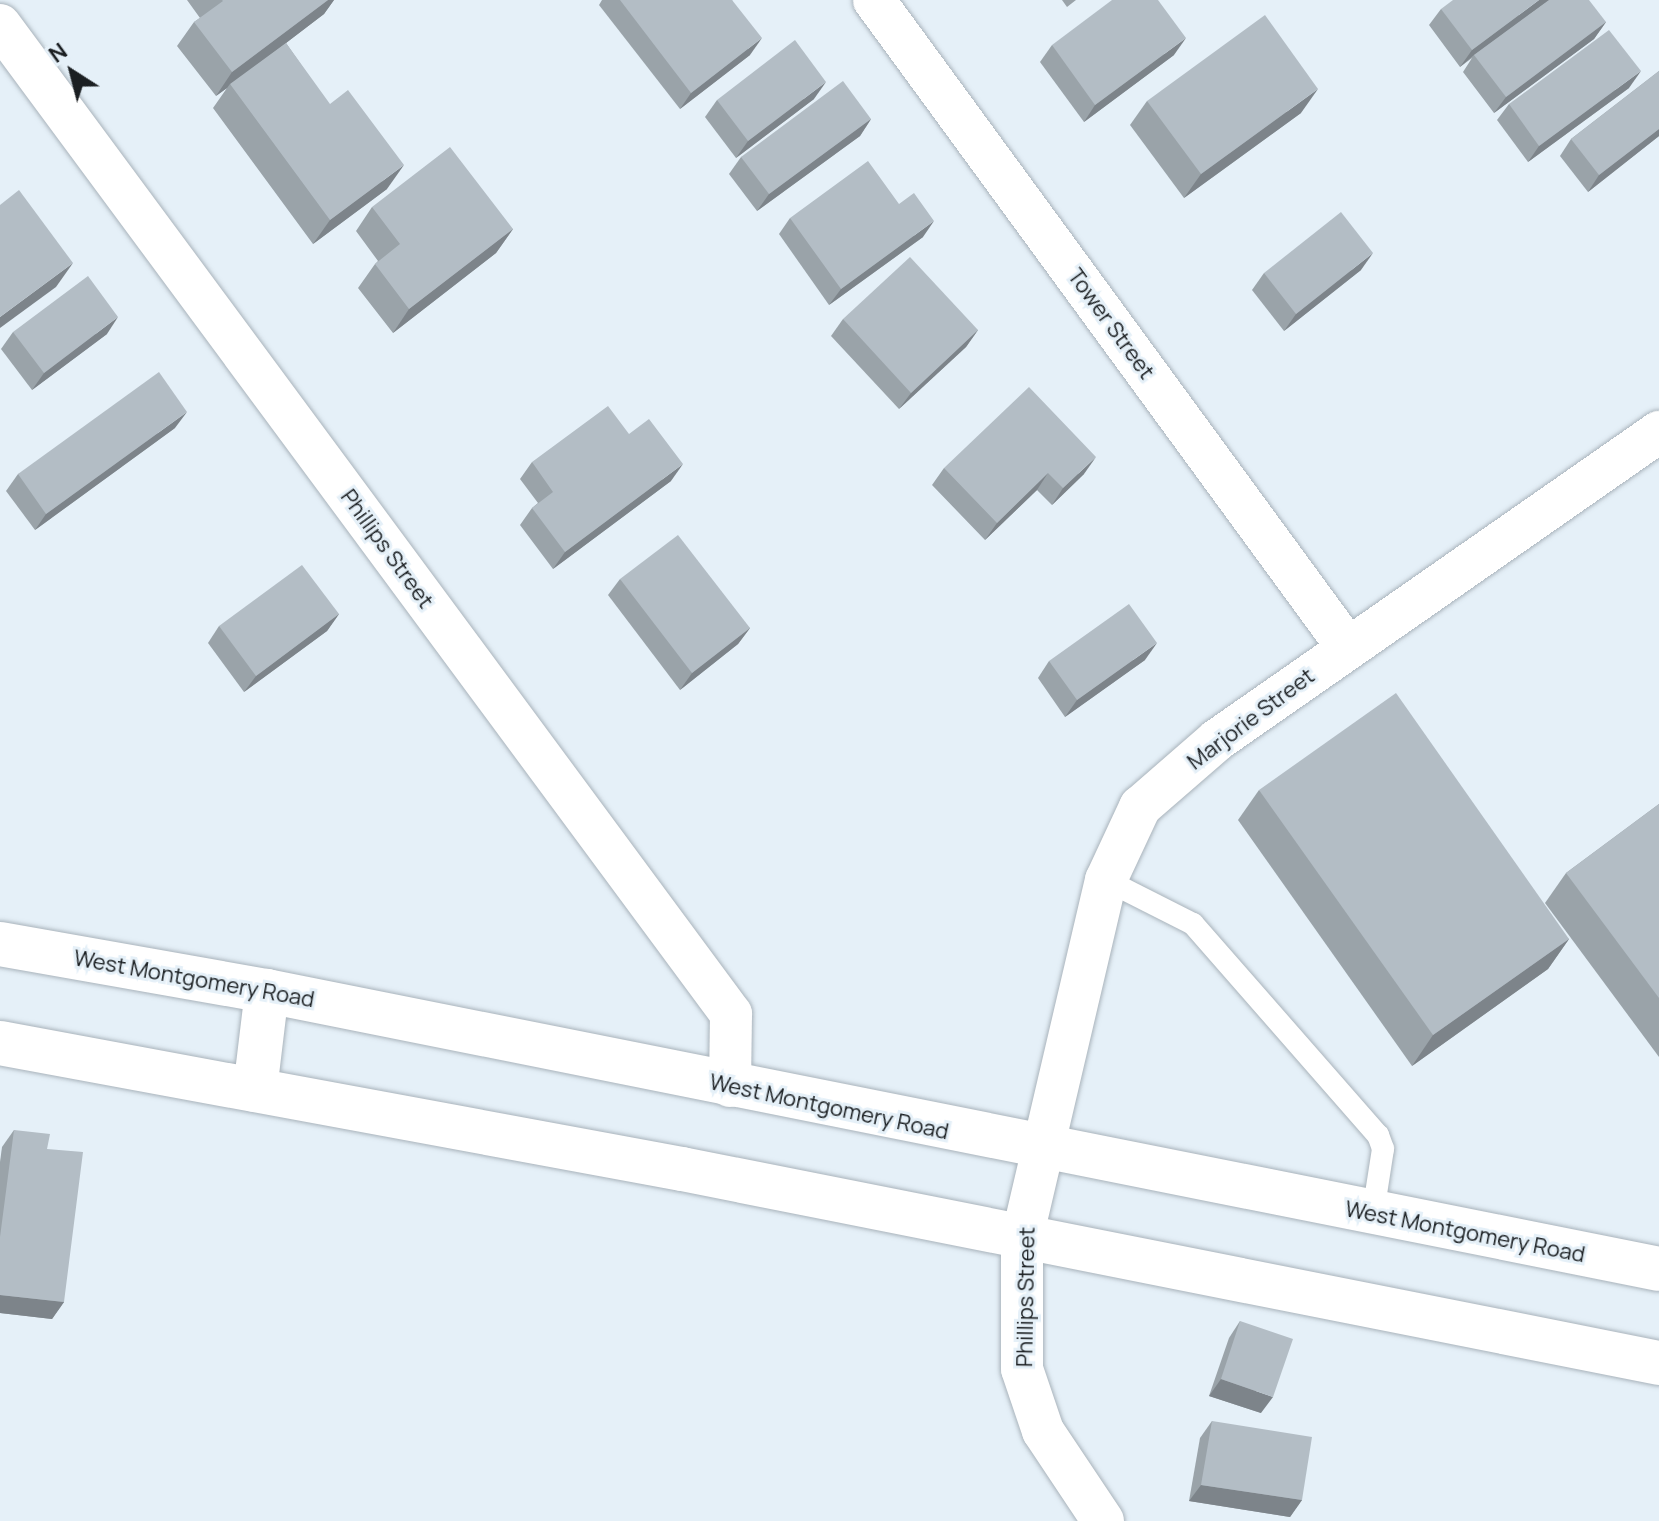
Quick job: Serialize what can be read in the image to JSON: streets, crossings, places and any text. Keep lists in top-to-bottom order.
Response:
{
  "streets": {
    "main road": ["West Montgomery Road"],
    "street": ["Tower Street", "Phillips Street", "Marjorie Street"]
  },
  "crossings": [
    ["Tower Street", "Marjorie Street"],
    ["Phillips Street", "Marjorie Street"],
    ["Phillips Street", "West Montgomery Road"],
    ["Marjorie Street", "West Montgomery Road"]
  ],
  "north": "top left"
}
